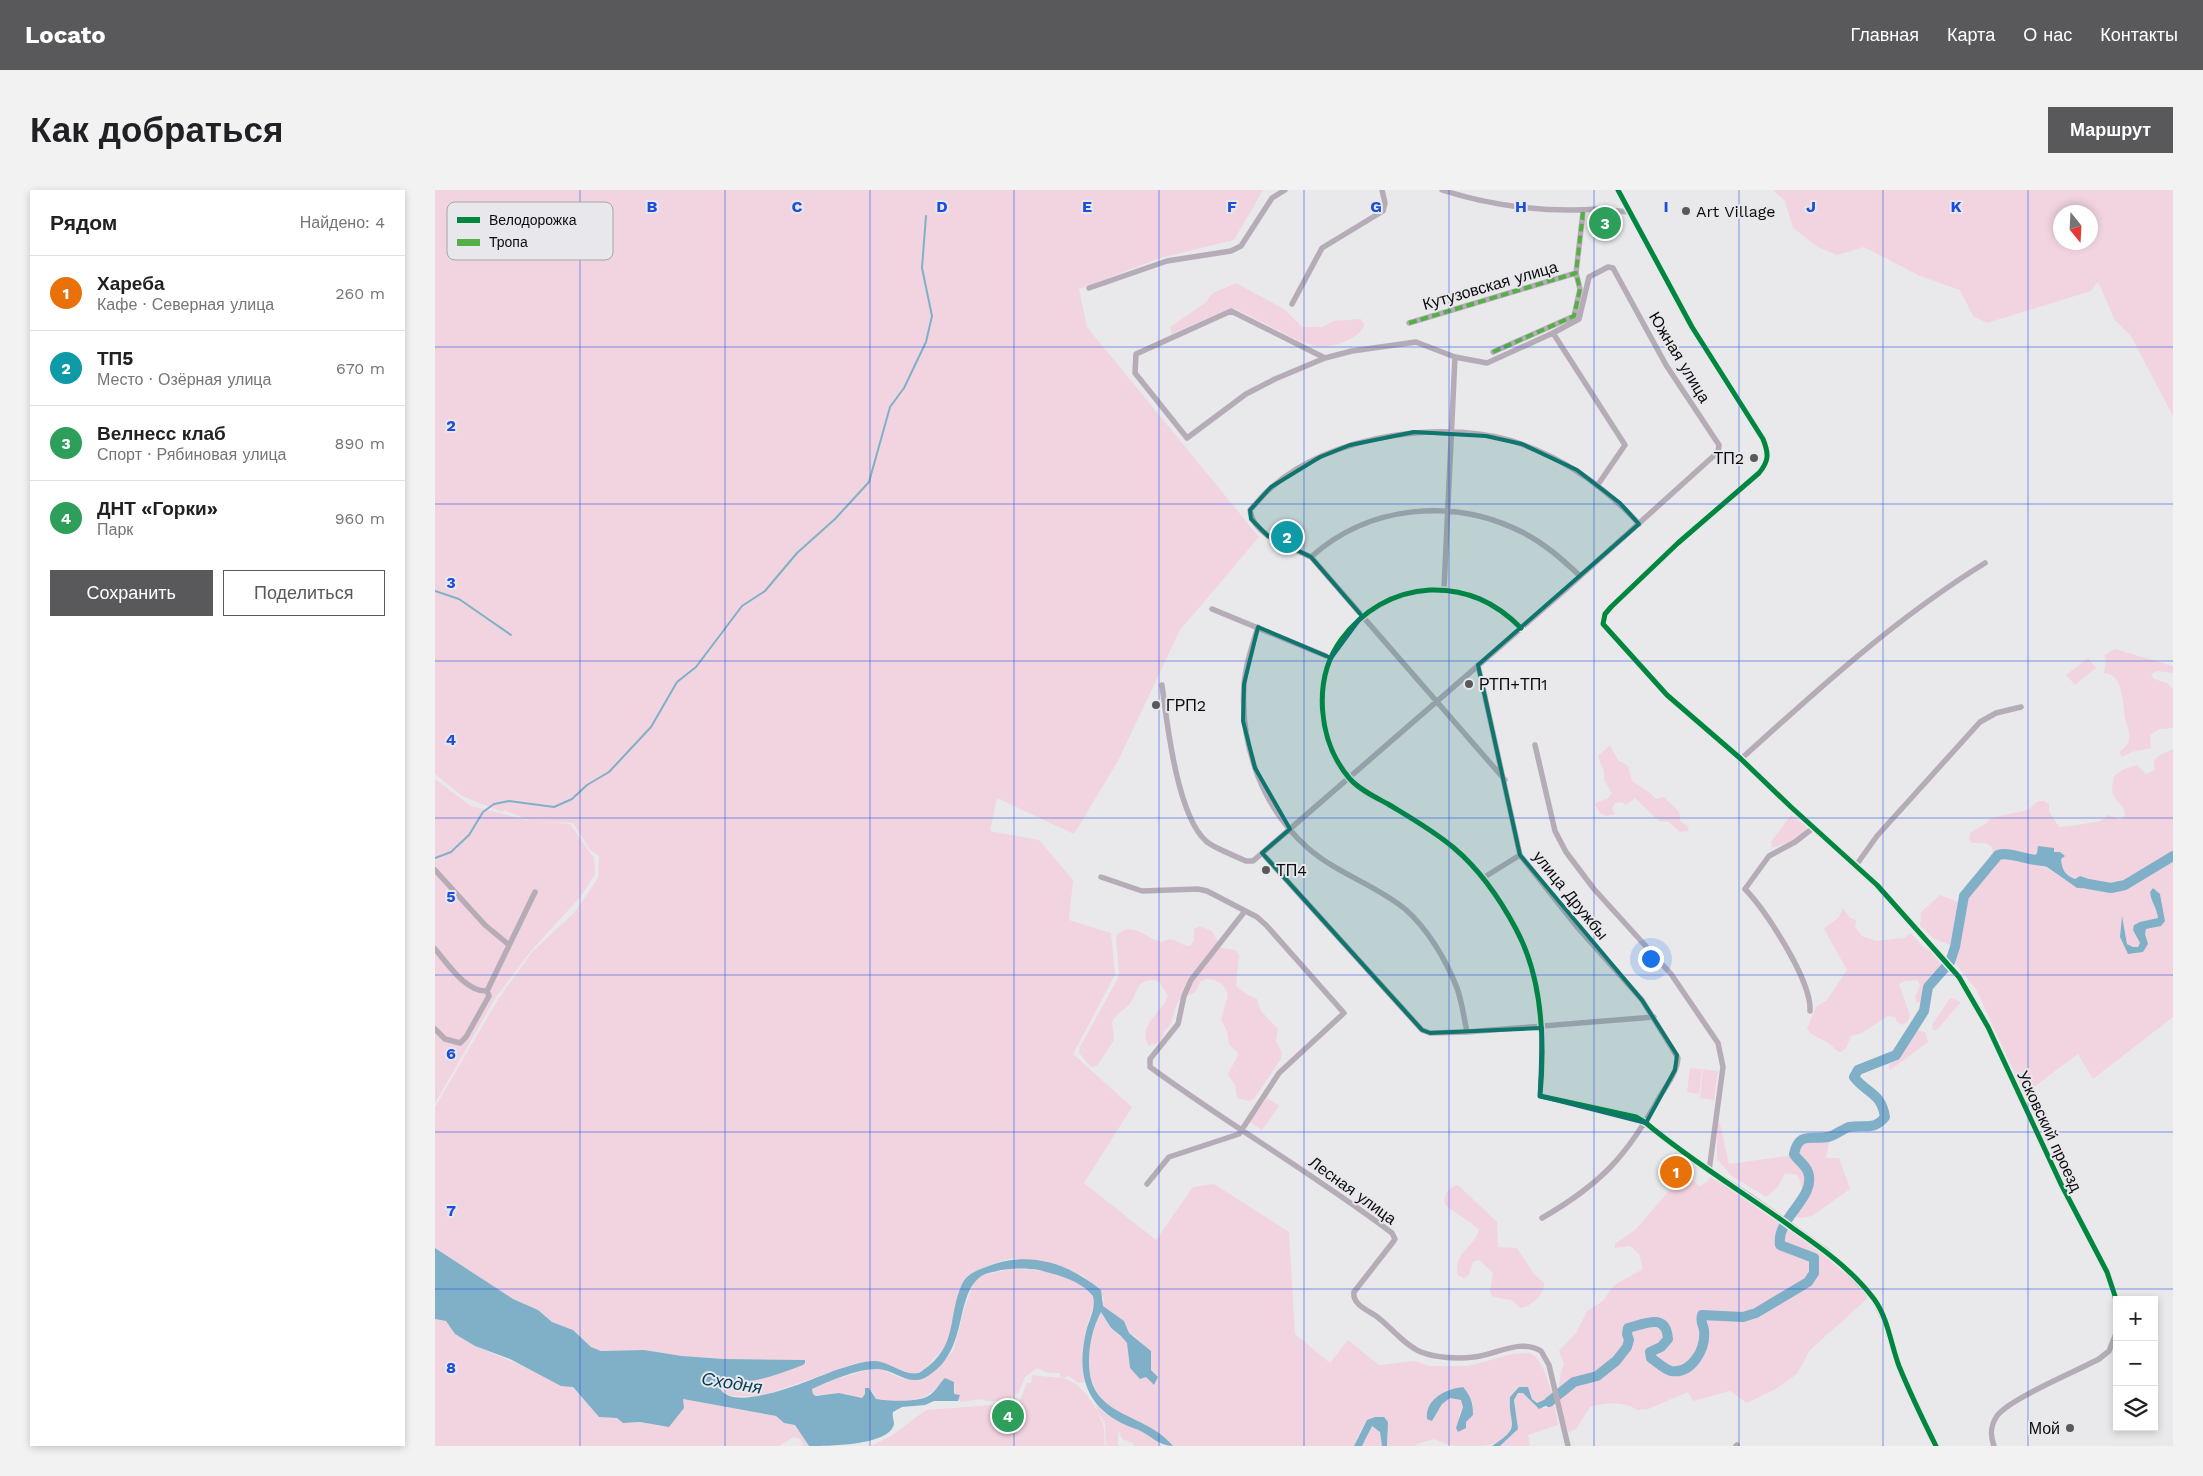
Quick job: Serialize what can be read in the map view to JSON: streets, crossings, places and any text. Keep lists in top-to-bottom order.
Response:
{
  "streets": {
    "street": [
      "Кутузовская улица",
      "Южная улица",
      "улица Дружбы",
      "Усковский проезд",
      "Лесная улица"
    ]
  },
  "water": ["Сходня"],
  "places": [
    "Art Village",
    "ТП2",
    "РТП+ТП1",
    "ГРП2",
    "ТП4",
    "Мой"
  ],
  "legend": ["Велодорожка", "Тропа"],
  "north": "bottom",
  "page": {
    "header": "Locato",
    "nav": [
      "Главная",
      "Карта",
      "О нас",
      "Контакты"
    ],
    "buttons": [
      "Маршрут",
      ["Сохранить", "Поделиться"]
    ],
    "title": "Как добраться",
    "heading": ["Рядом", "Найдено: 4"],
    "pins": [
      "3",
      "2",
      "1",
      "4"
    ],
    "list": [
      {
        "mark": "1",
        "name": "Хареба",
        "note": "Кафе · Северная улица",
        "value": "260 m"
      },
      {
        "mark": "2",
        "name": "ТП5",
        "note": "Место · Озёрная улица",
        "value": "670 m"
      },
      {
        "mark": "3",
        "name": "Велнесс клаб",
        "note": "Спорт · Рябиновая улица",
        "value": "890 m"
      },
      {
        "mark": "4",
        "name": "ДНТ «Горки»",
        "note": "Парк",
        "value": "960 m"
      }
    ],
    "map_buttons": ["+", "−"]
  },
  "grid": {
    "columns": [
      "B",
      "C",
      "D",
      "E",
      "F",
      "G",
      "H",
      "I",
      "J",
      "K"
    ],
    "rows": [
      "2",
      "3",
      "4",
      "5",
      "6",
      "7",
      "8"
    ]
  }
}
